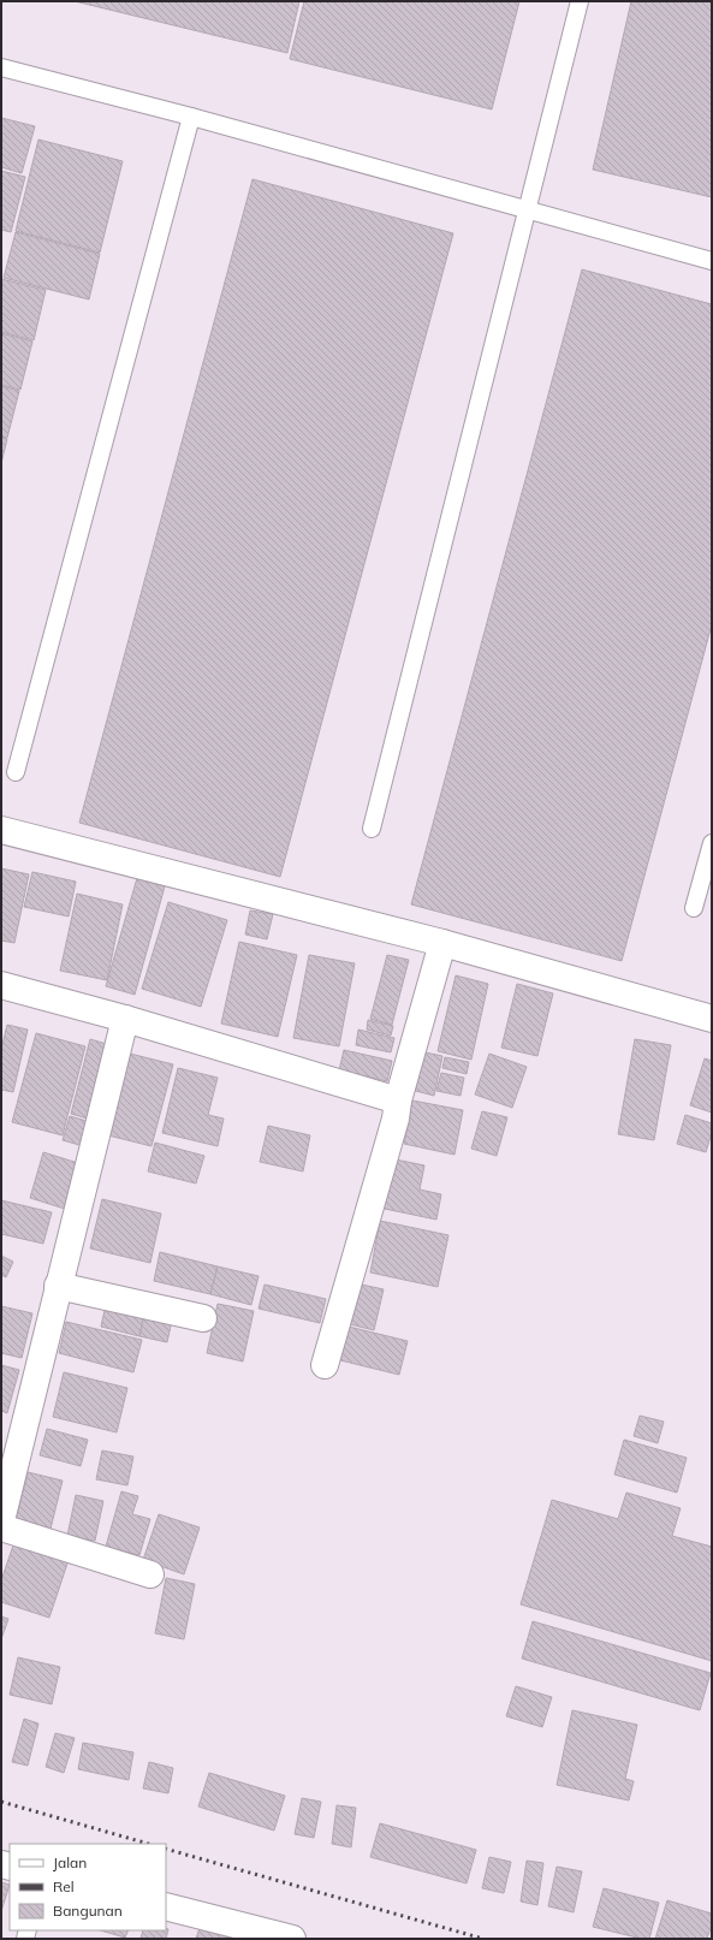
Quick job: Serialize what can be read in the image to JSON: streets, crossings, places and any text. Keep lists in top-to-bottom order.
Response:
{
  "legend": ["Jalan", "Rel", "Bangunan"]
}
